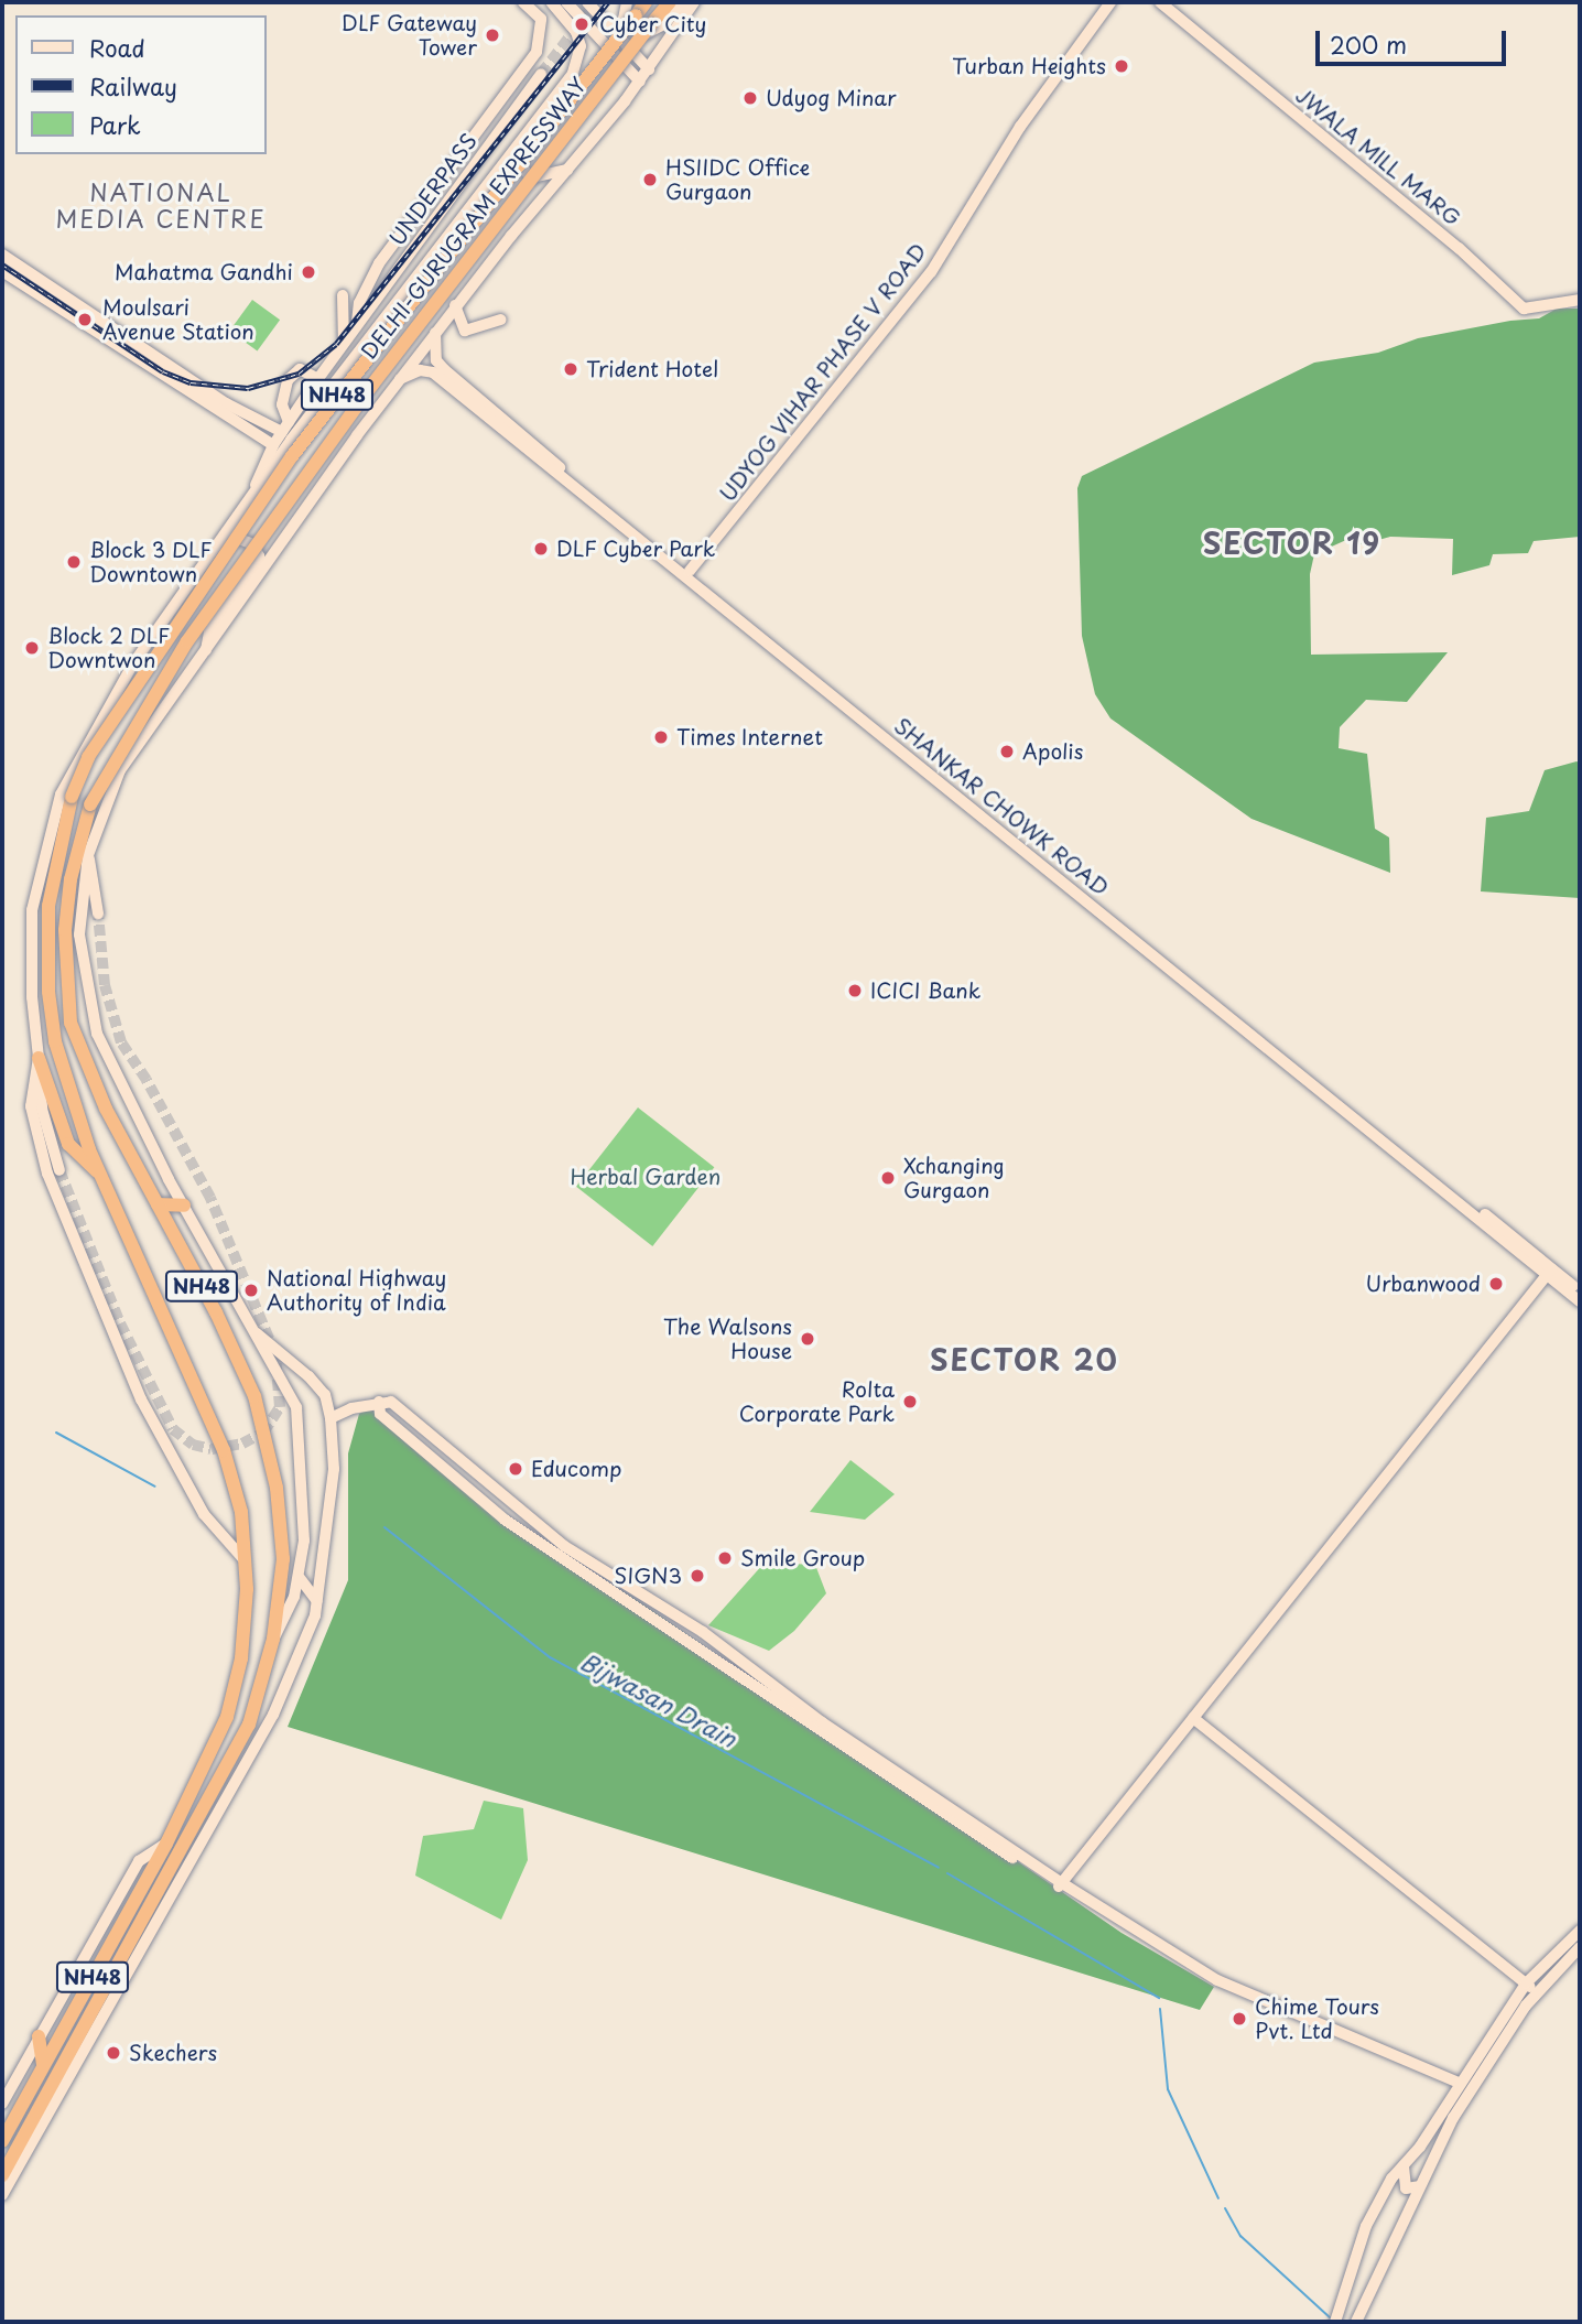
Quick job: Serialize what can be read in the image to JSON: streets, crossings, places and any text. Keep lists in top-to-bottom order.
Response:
{
  "streets": {
    "highway": ["DELHI-GURUGRAM EXPRESSWAY", "NH48"],
    "main road": [
      "JWALA MILL MARG",
      "UNDERPASS",
      "UDYOG VIHAR PHASE V ROAD",
      "SHANKAR CHOWK ROAD"
    ]
  },
  "crossings": [
    ["UDYOG VIHAR PHASE V ROAD", "SHANKAR CHOWK ROAD"]
  ],
  "districts": ["NATIONAL MEDIA CENTRE", "SECTOR 19", "SECTOR 20"],
  "water": ["Bijwasan Drain"],
  "parks": ["Herbal Garden"],
  "places": [
    "Cyber City",
    "DLF Gateway Tower",
    "Turban Heights",
    "Udyog Minar",
    "HSIIDC Office Gurgaon",
    "Mahatma Gandhi",
    "Moulsari Avenue Station",
    "Trident Hotel",
    "DLF Cyber Park",
    "Block 3 DLF Downtown",
    "Block 2 DLF Downtwon",
    "Times Internet",
    "Apolis",
    "ICICI Bank",
    "Xchanging Gurgaon",
    "Urbanwood",
    "National Highway Authority of India",
    "The Walsons House",
    "Rolta Corporate Park",
    "Educomp",
    "Smile Group",
    "SIGN3",
    "Chime Tours Pvt. Ltd",
    "Skechers"
  ],
  "legend": ["Road", "Railway", "Park"],
  "scale_bar": "200 m"
}
